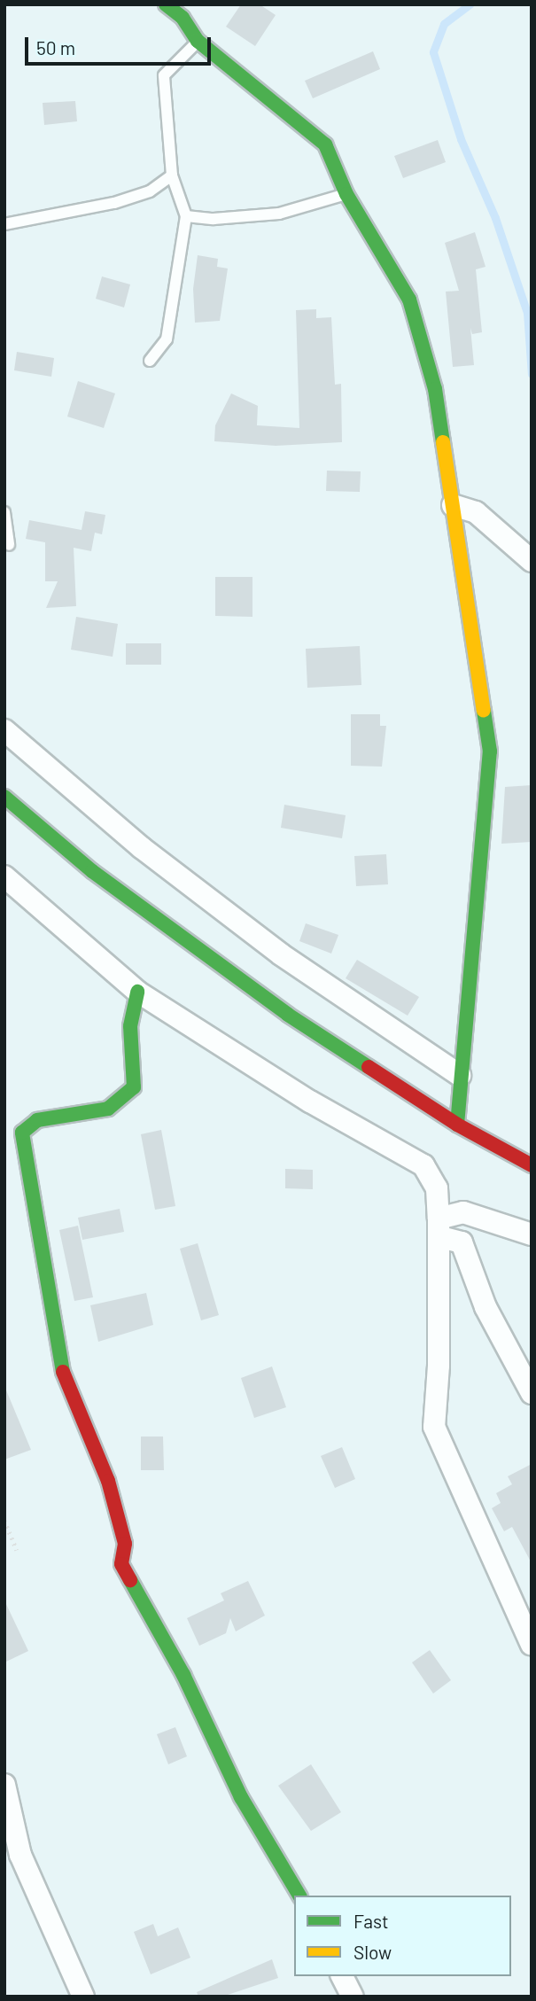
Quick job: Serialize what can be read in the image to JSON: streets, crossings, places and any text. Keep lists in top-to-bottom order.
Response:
{
  "legend": ["Fast", "Slow"],
  "scale_bar": "50 m"
}
